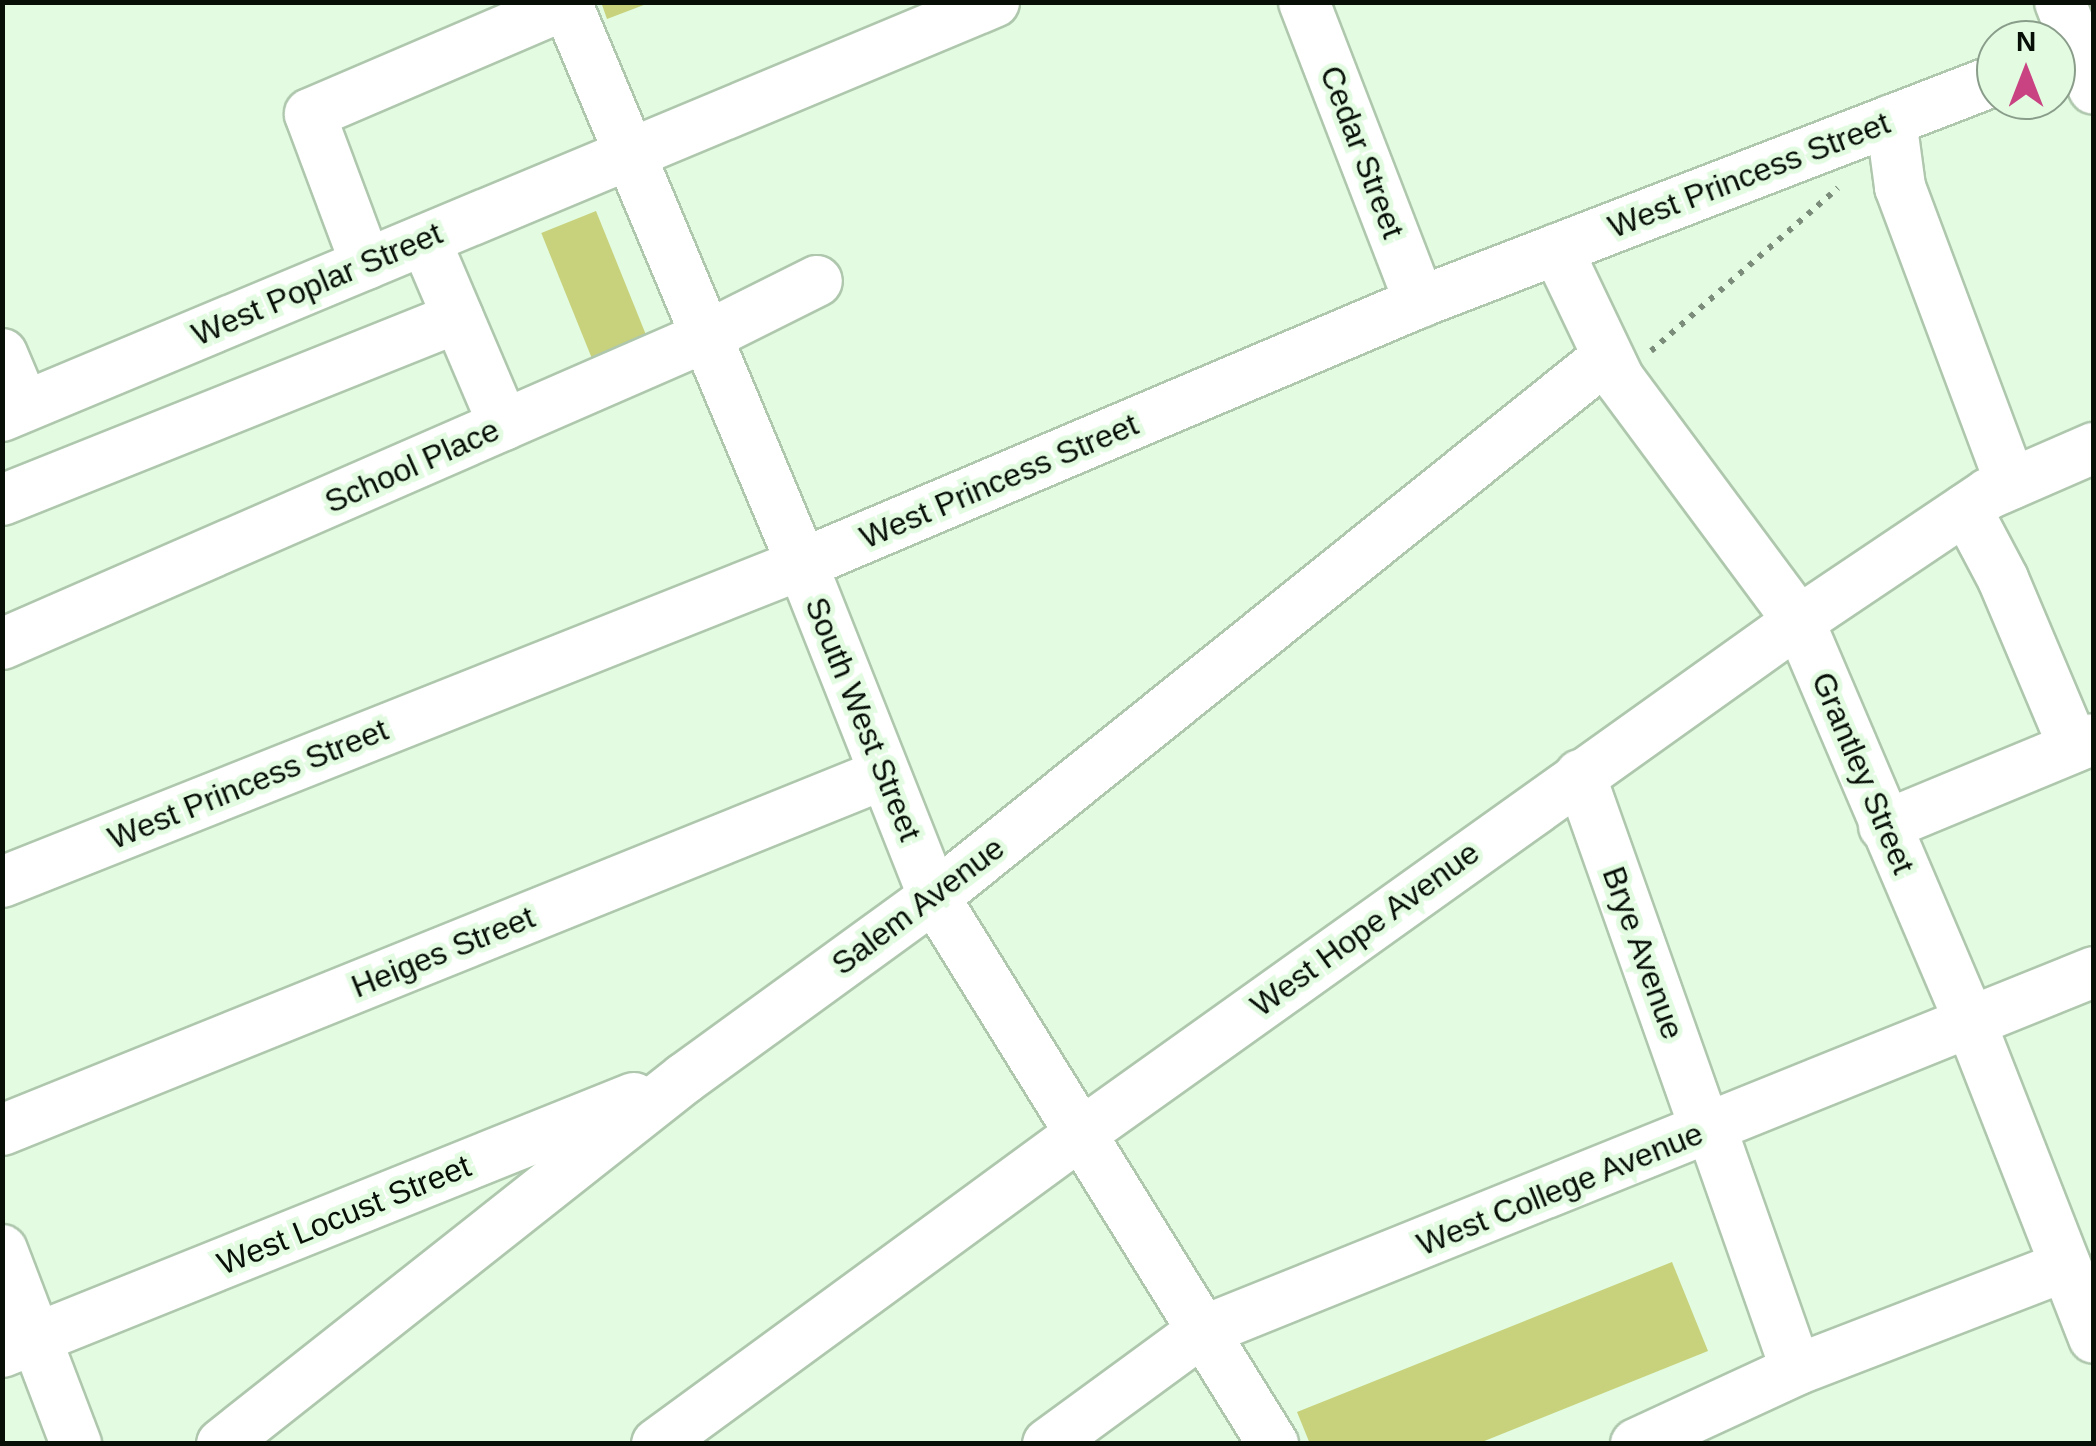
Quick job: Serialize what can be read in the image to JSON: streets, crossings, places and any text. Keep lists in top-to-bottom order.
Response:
{
  "streets": {
    "street": [
      "Cedar Street",
      "West Princess Street",
      "West Poplar Street",
      "School Place",
      "South West Street",
      "Grantley Street",
      "Salem Avenue",
      "West Hope Avenue",
      "Heiges Street",
      "Brye Avenue",
      "West College Avenue",
      "West Locust Street"
    ]
  },
  "crossings": [
    ["Cedar Street", "West Princess Street"],
    ["West Princess Street", "South West Street"],
    ["West Princess Street", "Grantley Street"],
    ["West Poplar Street", "South West Street"],
    ["School Place", "South West Street"],
    ["South West Street", "Salem Avenue"],
    ["South West Street", "West Hope Avenue"],
    ["South West Street", "Heiges Street"],
    ["South West Street", "West College Avenue"],
    ["Grantley Street", "Salem Avenue"],
    ["Grantley Street", "West Hope Avenue"],
    ["Grantley Street", "West College Avenue"],
    ["Salem Avenue", "West Locust Street"],
    ["West Hope Avenue", "Brye Avenue"],
    ["Brye Avenue", "West College Avenue"]
  ],
  "north": "top"
}
